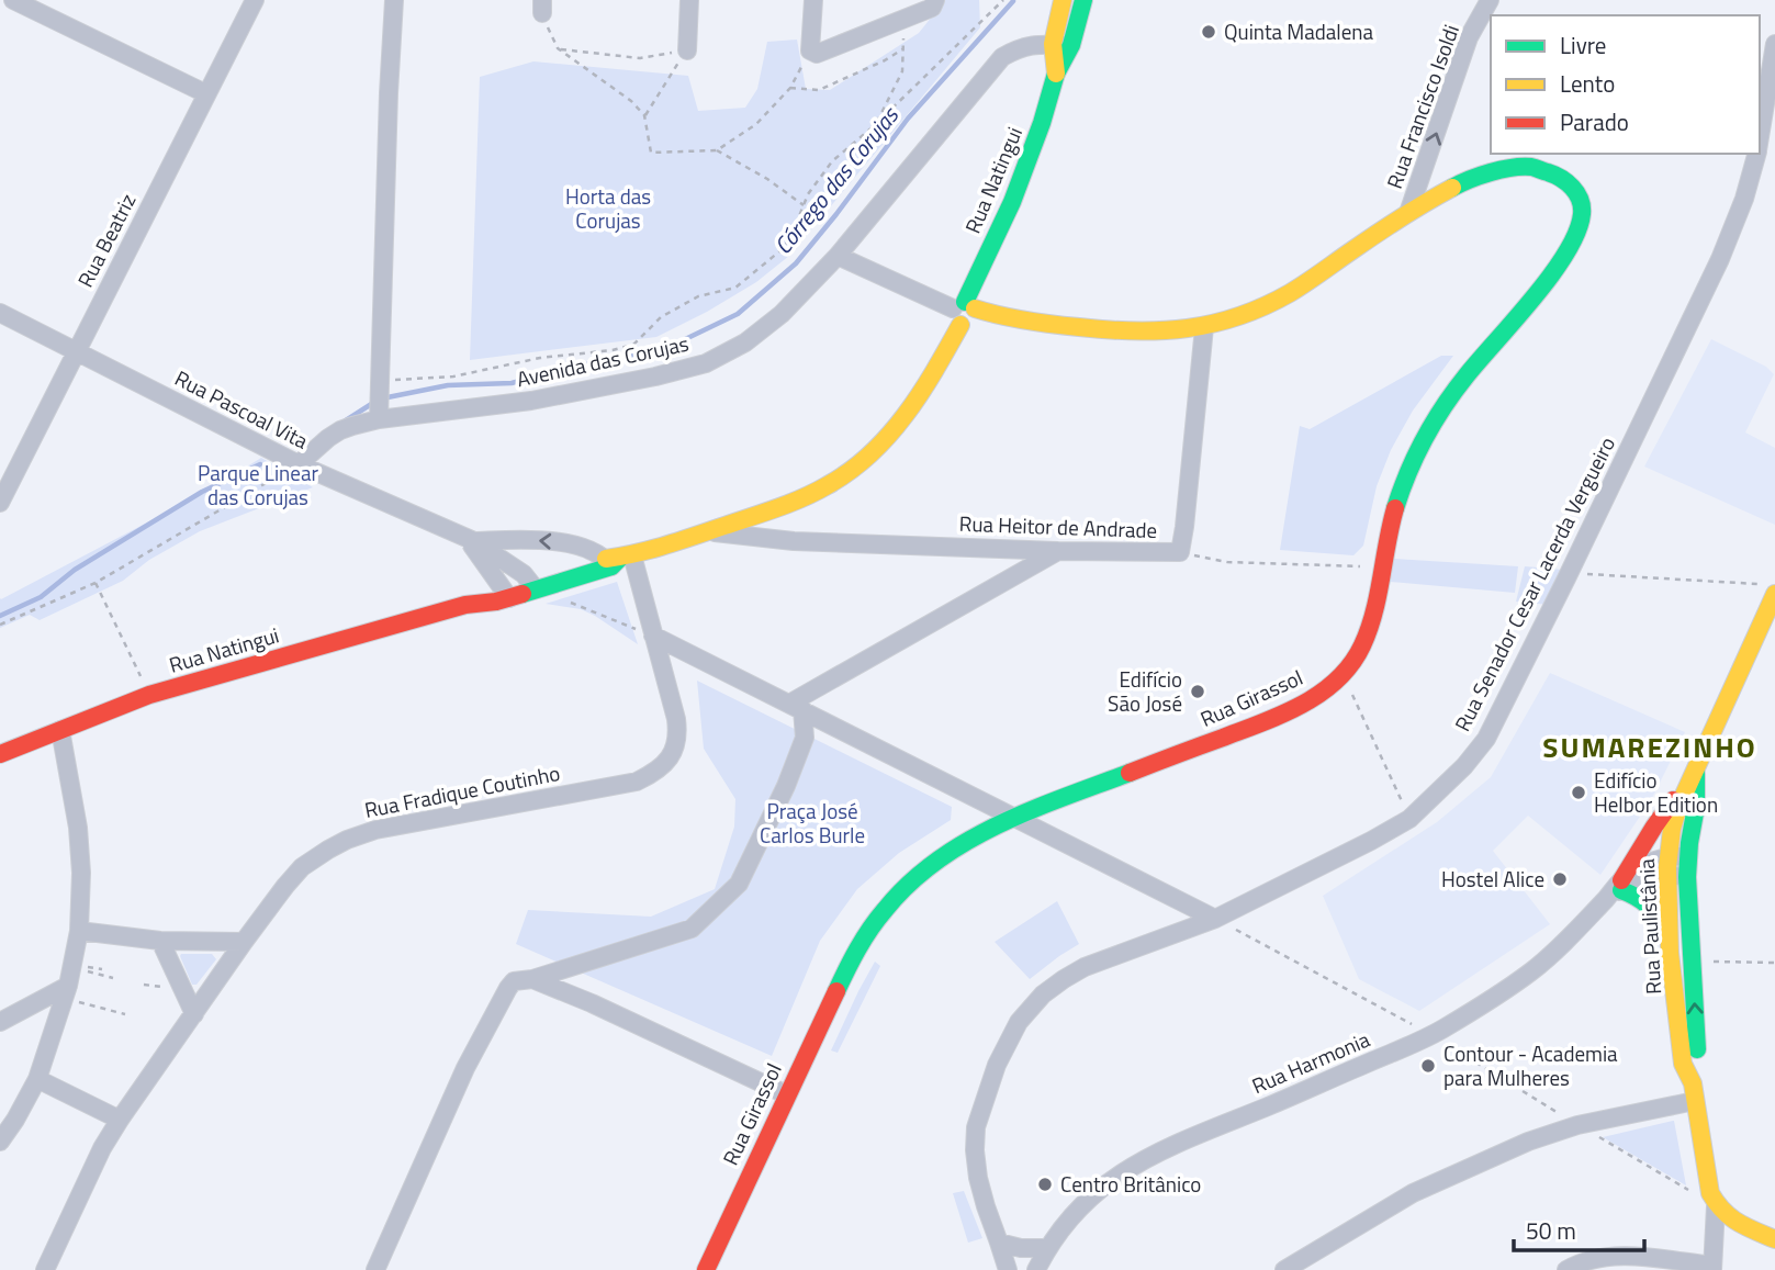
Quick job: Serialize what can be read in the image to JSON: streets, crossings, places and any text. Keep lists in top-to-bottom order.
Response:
{
  "streets": {
    "street": [
      "Rua Francisco Isoldi",
      "Rua Natingui",
      "Rua Beatriz",
      "Avenida das Corujas",
      "Rua Pascoal Vita",
      "Rua Heitor de Andrade",
      "Rua Senador Cesar Lacerda Vergueiro",
      "Rua Girassol",
      "Rua Fradique Coutinho",
      "Rua Paulistânia",
      "Rua Harmonia"
    ]
  },
  "crossings": [
    ["Rua Francisco Isoldi", "Rua Natingui"],
    ["Rua Francisco Isoldi", "Avenida das Corujas"],
    ["Rua Francisco Isoldi", "Rua Heitor de Andrade"],
    ["Rua Francisco Isoldi", "Rua Girassol"],
    ["Rua Natingui", "Avenida das Corujas"],
    ["Rua Natingui", "Rua Pascoal Vita"],
    ["Rua Natingui", "Rua Heitor de Andrade"],
    ["Rua Natingui", "Rua Fradique Coutinho"],
    ["Rua Beatriz", "Rua Pascoal Vita"],
    ["Avenida das Corujas", "Rua Pascoal Vita"],
    ["Rua Pascoal Vita", "Rua Fradique Coutinho"],
    ["Rua Paulistânia", "Rua Harmonia"]
  ],
  "districts": ["SUMAREZINHO"],
  "water": ["Córrego das Corujas"],
  "parks": ["Horta das Corujas", "Parque Linear das Corujas", "Praça José Carlos Burle"],
  "places": [
    "Quinta Madalena",
    "Edifício São José",
    "Edifício Helbor Edition",
    "Hostel Alice",
    "Contour - Academia para Mulheres",
    "Centro Britânico"
  ],
  "legend": ["Livre", "Lento", "Parado"],
  "scale_bar": "50 m"
}
